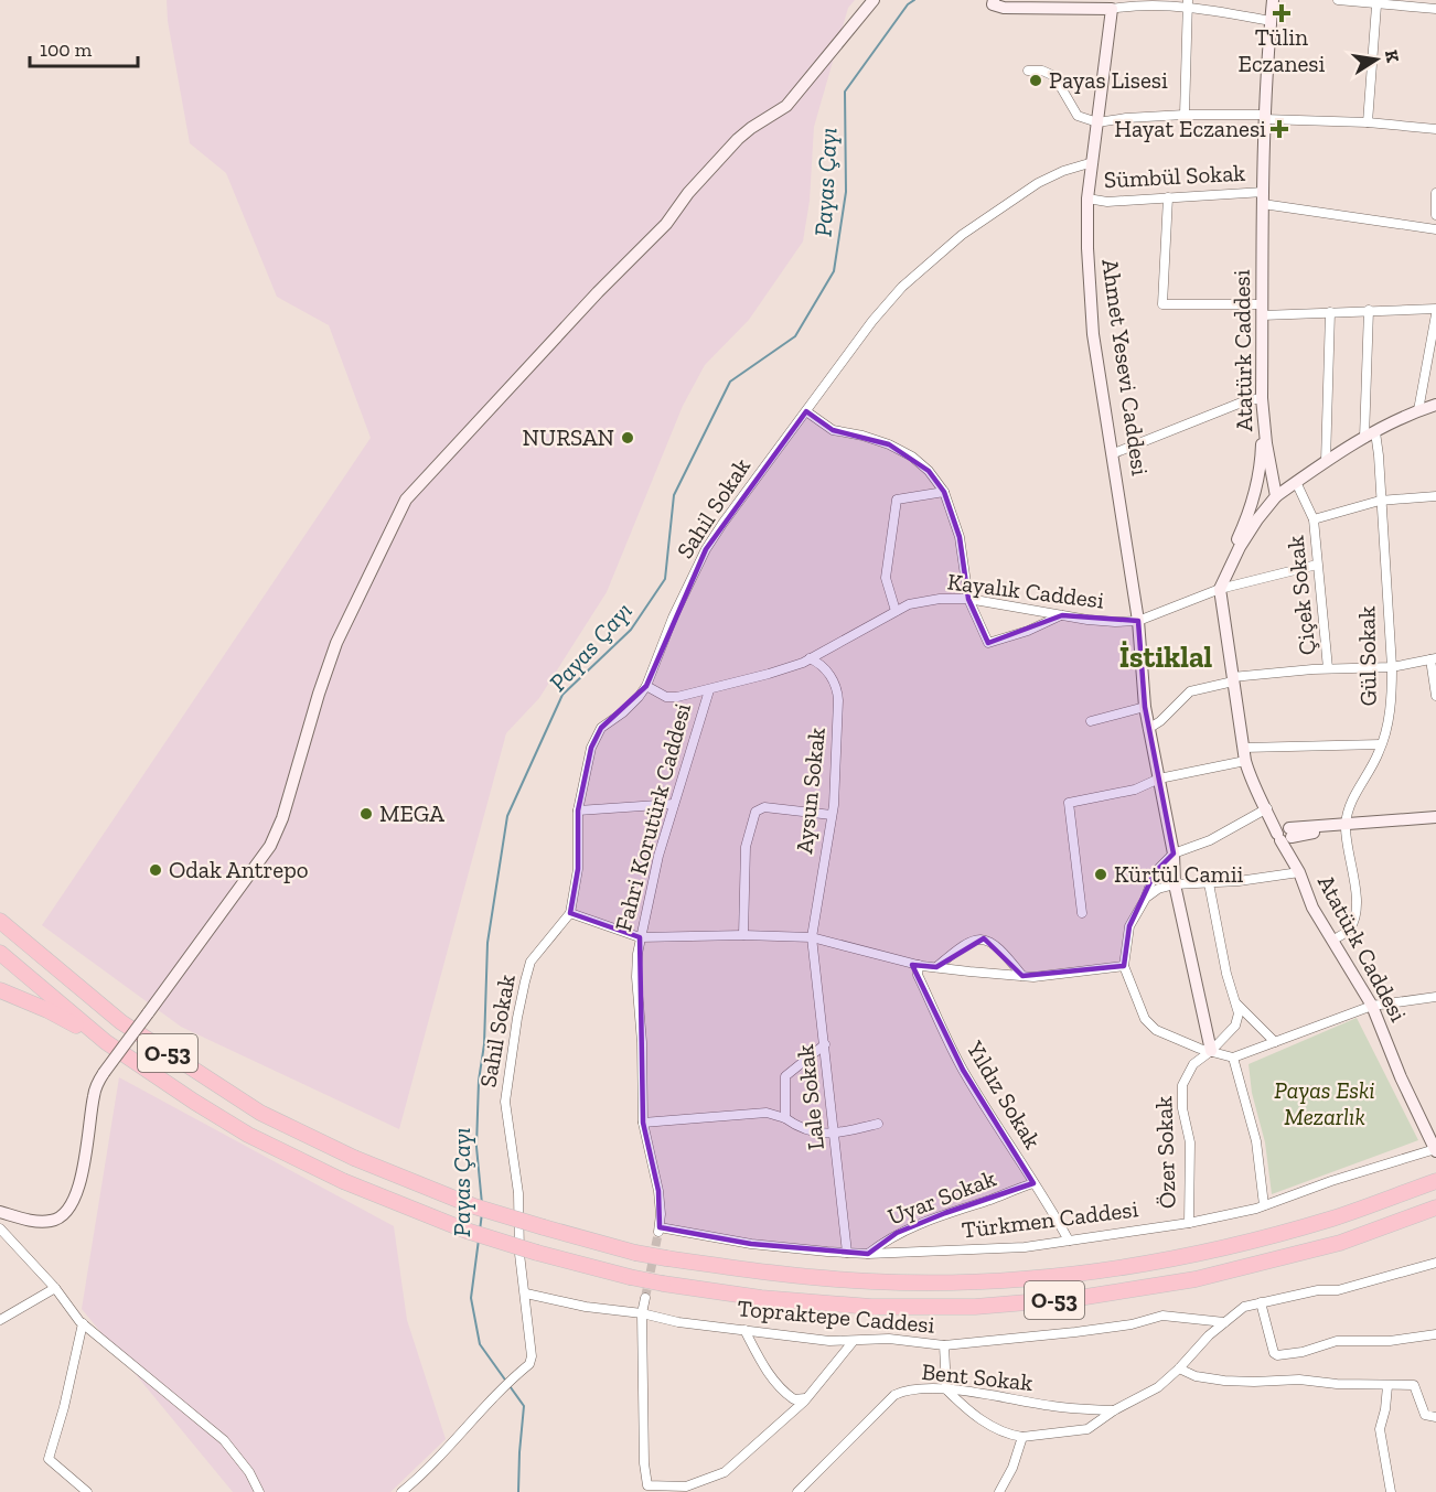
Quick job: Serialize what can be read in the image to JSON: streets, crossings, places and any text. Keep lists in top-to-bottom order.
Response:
{
  "streets": {
    "highway": ["O-53"],
    "street": [
      "Sümbül Sokak",
      "Atatürk Caddesi",
      "Ahmet Yesevi Caddesi",
      "Sahil Sokak",
      "Kayalık Caddesi",
      "Çiçek Sokak",
      "Gül Sokak",
      "Aysun Sokak",
      "Fahri Korutürk Caddesi",
      "Yıldız Sokak",
      "Lale Sokak",
      "Özer Sokak",
      "Uyar Sokak",
      "Türkmen Caddesi",
      "Topraktepe Caddesi",
      "Bent Sokak"
    ]
  },
  "crossings": [
    ["Sümbül Sokak", "Atatürk Caddesi"],
    ["Sümbül Sokak", "Ahmet Yesevi Caddesi"],
    ["Atatürk Caddesi", "Gül Sokak"],
    ["Atatürk Caddesi", "Türkmen Caddesi"],
    ["Ahmet Yesevi Caddesi", "Sahil Sokak"],
    ["Ahmet Yesevi Caddesi", "Kayalık Caddesi"],
    ["Ahmet Yesevi Caddesi", "Özer Sokak"],
    ["Sahil Sokak", "Kayalık Caddesi"],
    ["Sahil Sokak", "Topraktepe Caddesi"],
    ["Kayalık Caddesi", "Çiçek Sokak"],
    ["Kayalık Caddesi", "Aysun Sokak"],
    ["Kayalık Caddesi", "Fahri Korutürk Caddesi"],
    ["Aysun Sokak", "Lale Sokak"],
    ["Fahri Korutürk Caddesi", "Türkmen Caddesi"],
    ["Yıldız Sokak", "Uyar Sokak"],
    ["Yıldız Sokak", "Türkmen Caddesi"],
    ["Lale Sokak", "Türkmen Caddesi"],
    ["Özer Sokak", "Türkmen Caddesi"],
    ["Uyar Sokak", "Türkmen Caddesi"],
    ["Topraktepe Caddesi", "Bent Sokak"]
  ],
  "districts": ["İstiklal"],
  "water": ["Payas Çayı"],
  "parks": ["Payas Eski Mezarlık"],
  "places": {
    "health": ["Tülin Eczanesi", "Hayat Eczanesi"],
    "other": [
      "Payas Lisesi",
      "NURSAN",
      "MEGA",
      "Odak Antrepo",
      "Kürtül Camii"
    ]
  },
  "scale_bar": "100 m",
  "north": "right"
}
